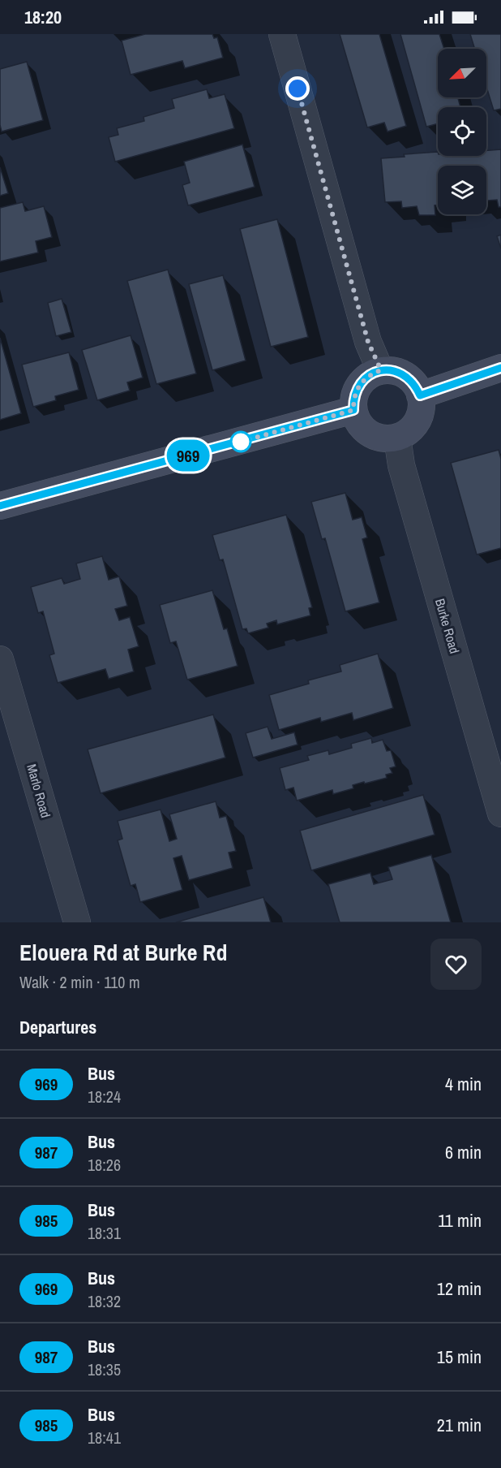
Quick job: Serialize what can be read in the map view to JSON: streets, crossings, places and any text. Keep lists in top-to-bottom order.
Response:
{
  "streets": {
    "street": ["Burke Road", "Marlo Road"]
  },
  "lines": ["bus line 969"],
  "north": "bottom left",
  "page": {
    "status": "18:20",
    "on_map": "969",
    "heading": [
      ["Elouera Rd at Burke Rd", "Walk · 2 min · 110 m"],
      "Departures"
    ],
    "list": [
      {
        "mark": "969",
        "name": "Bus",
        "note": "18:24",
        "value": "4 min"
      },
      {
        "mark": "987",
        "name": "Bus",
        "note": "18:26",
        "value": "6 min"
      },
      {
        "mark": "985",
        "name": "Bus",
        "note": "18:31",
        "value": "11 min"
      },
      {
        "mark": "969",
        "name": "Bus",
        "note": "18:32",
        "value": "12 min"
      },
      {
        "mark": "987",
        "name": "Bus",
        "note": "18:35",
        "value": "15 min"
      },
      {
        "mark": "985",
        "name": "Bus",
        "note": "18:41",
        "value": "21 min"
      }
    ]
  }
}
